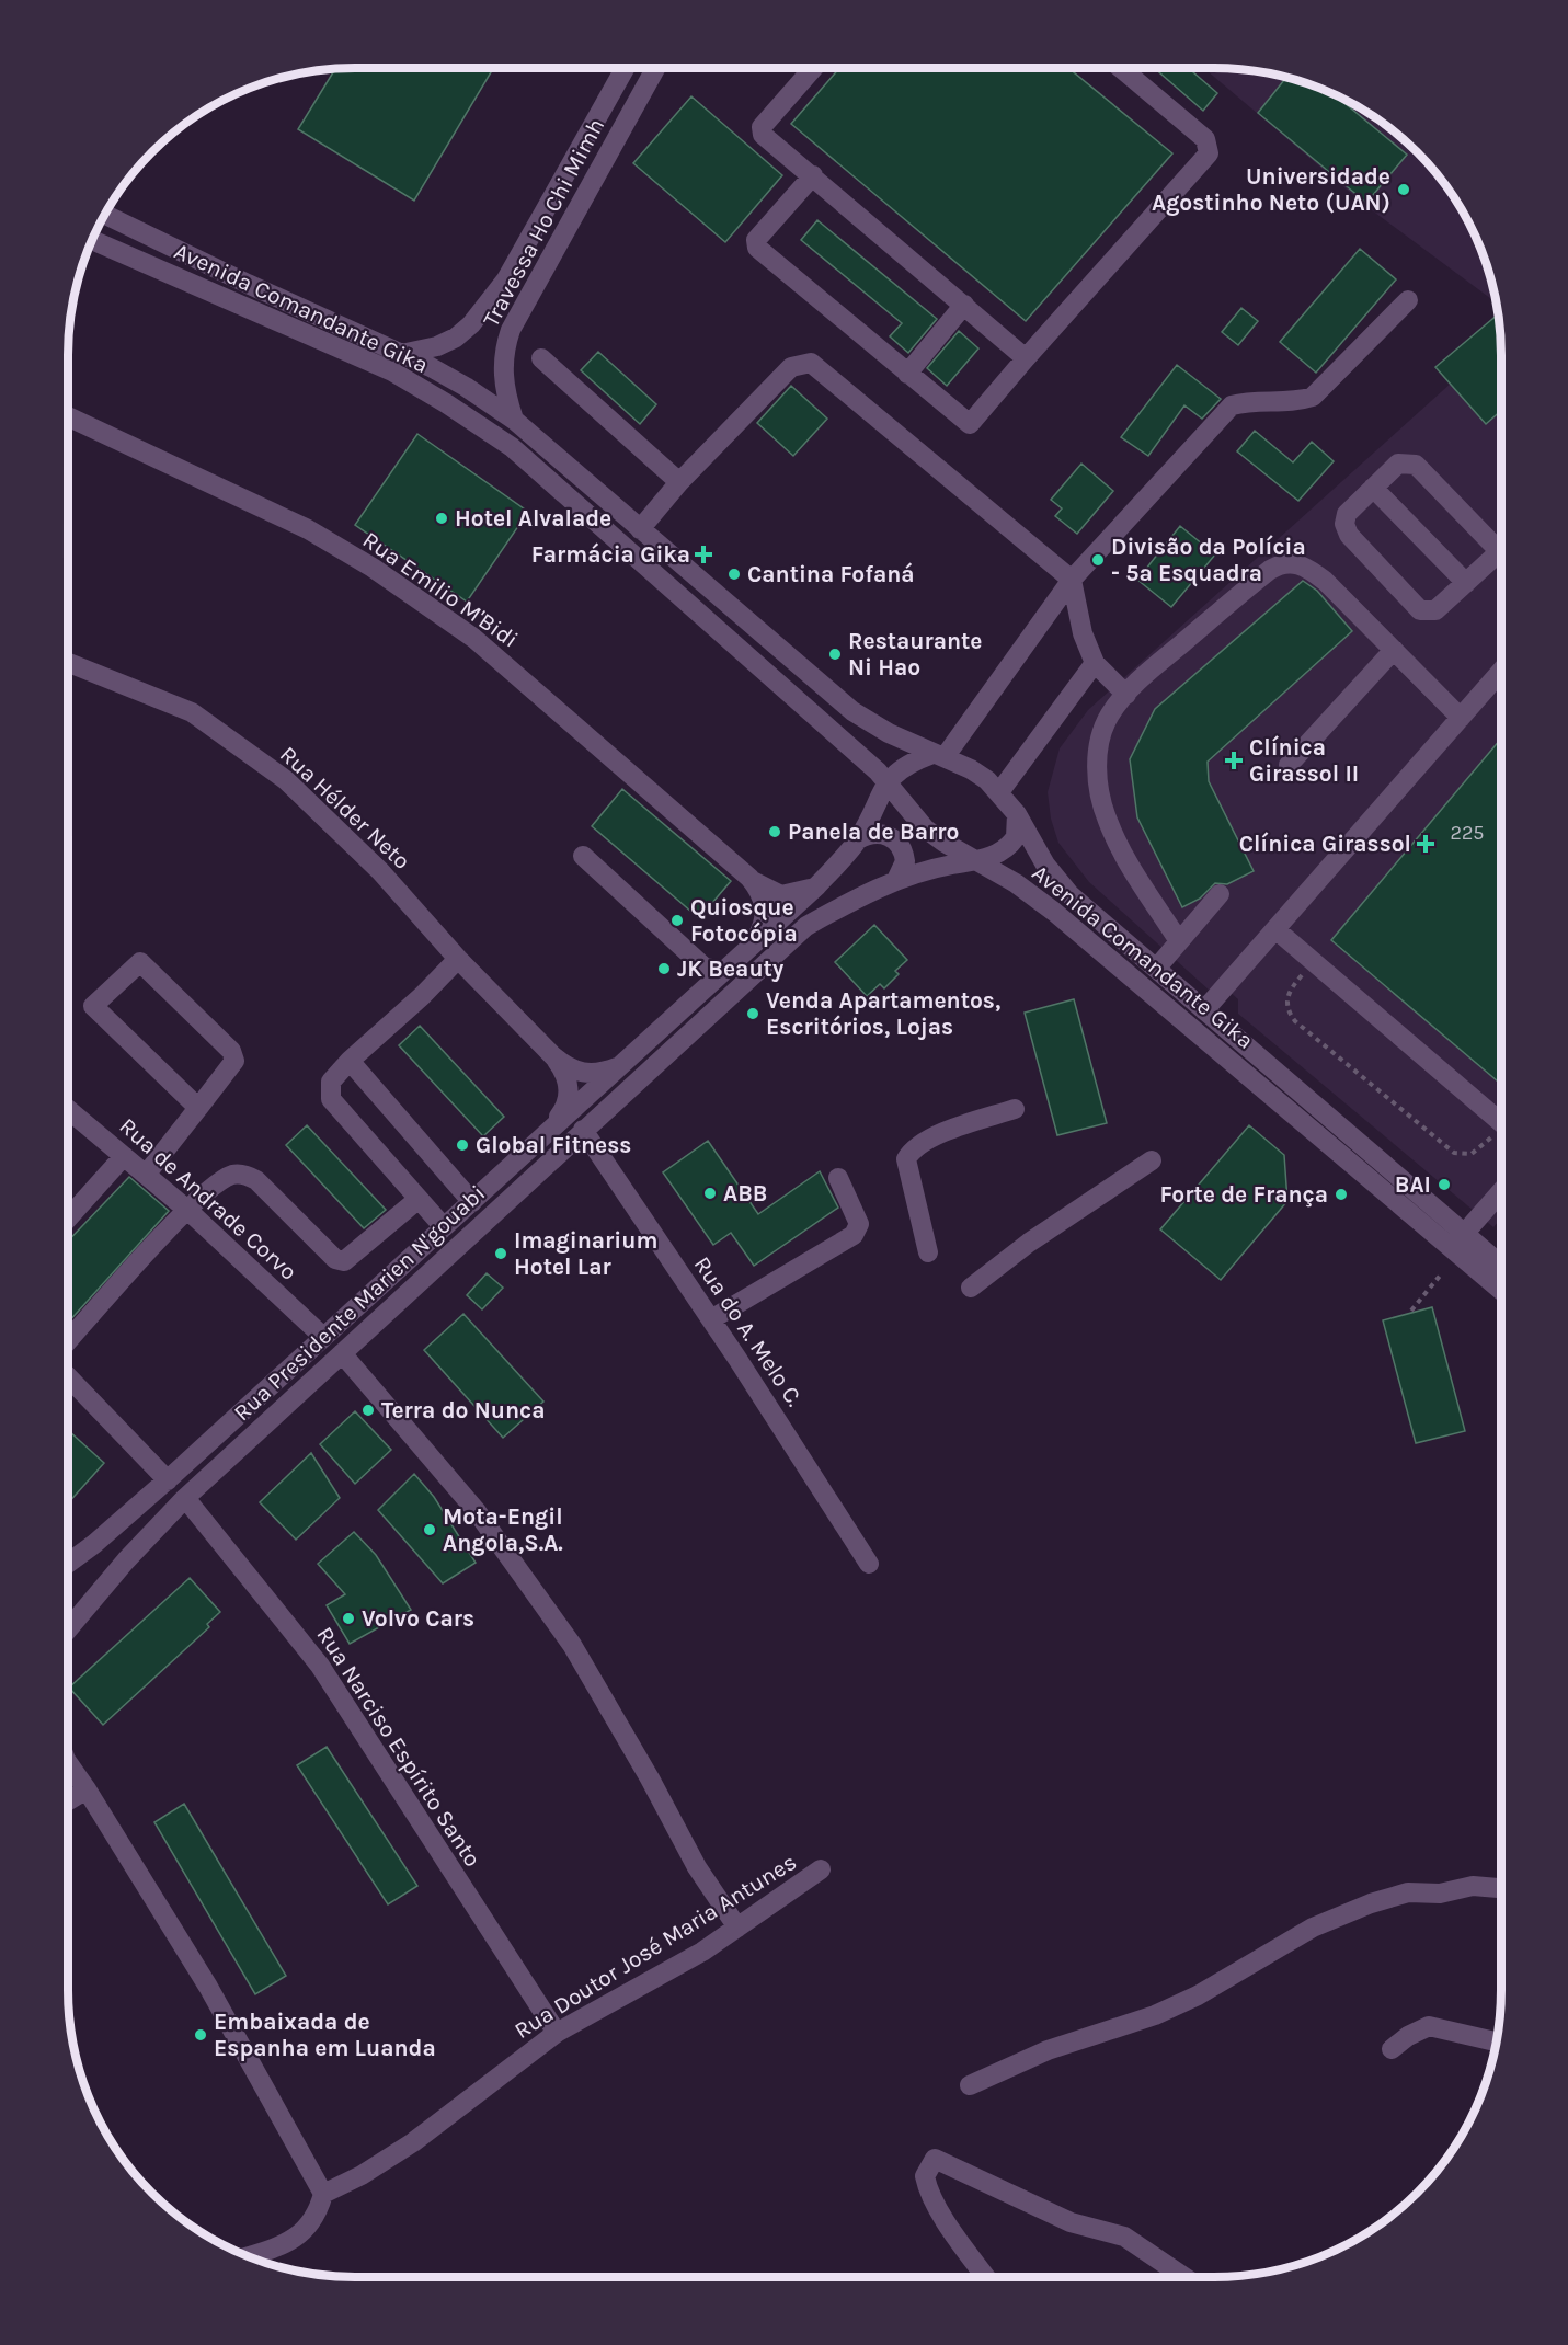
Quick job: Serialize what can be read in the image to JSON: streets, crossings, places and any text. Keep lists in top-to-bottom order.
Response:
{
  "streets": {
    "street": [
      "Travessa Ho Chi Mimh",
      "Avenida Comandante Gika",
      "Rua Emilio M'Bidi",
      "Rua Hélder Neto",
      "Rua de Andrade Corvo",
      "Rua Presidente Marien N'gouabi",
      "Rua do A. Melo C.",
      "Rua Narciso Espírito Santo",
      "Rua Doutor José Maria Antunes"
    ]
  },
  "crossings": [
    ["Travessa Ho Chi Mimh", "Avenida Comandante Gika"],
    ["Avenida Comandante Gika", "Rua Presidente Marien N'gouabi"],
    ["Rua Hélder Neto", "Rua Presidente Marien N'gouabi"],
    ["Rua de Andrade Corvo", "Rua Presidente Marien N'gouabi"],
    ["Rua Presidente Marien N'gouabi", "Rua do A. Melo C."],
    ["Rua Presidente Marien N'gouabi", "Rua Narciso Espírito Santo"],
    ["Rua Narciso Espírito Santo", "Rua Doutor José Maria Antunes"]
  ],
  "places": {
    "other": [
      "Universidade Agostinho Neto (UAN)",
      "Hotel Alvalade",
      "Divisão da Polícia - 5ª Esquadra",
      "Cantina Fofaná",
      "Restaurante Ni Hao",
      "Panela de Barro",
      "Quiosque Fotocópia",
      "JK Beauty",
      "Venda Apartamentos, Escritórios, Lojas",
      "Global Fitness",
      "BAI",
      "ABB",
      "Forte de França",
      "Imaginarium Hotel Lar",
      "Terra do Nunca",
      "Mota-Engil Angola,S.A.",
      "Volvo Cars",
      "Embaixada de Espanha em Luanda"
    ],
    "health": ["Farmácia Gika", "Clínica Girassol II", "Clínica Girassol"]
  },
  "house_numbers": ["225"]
}
